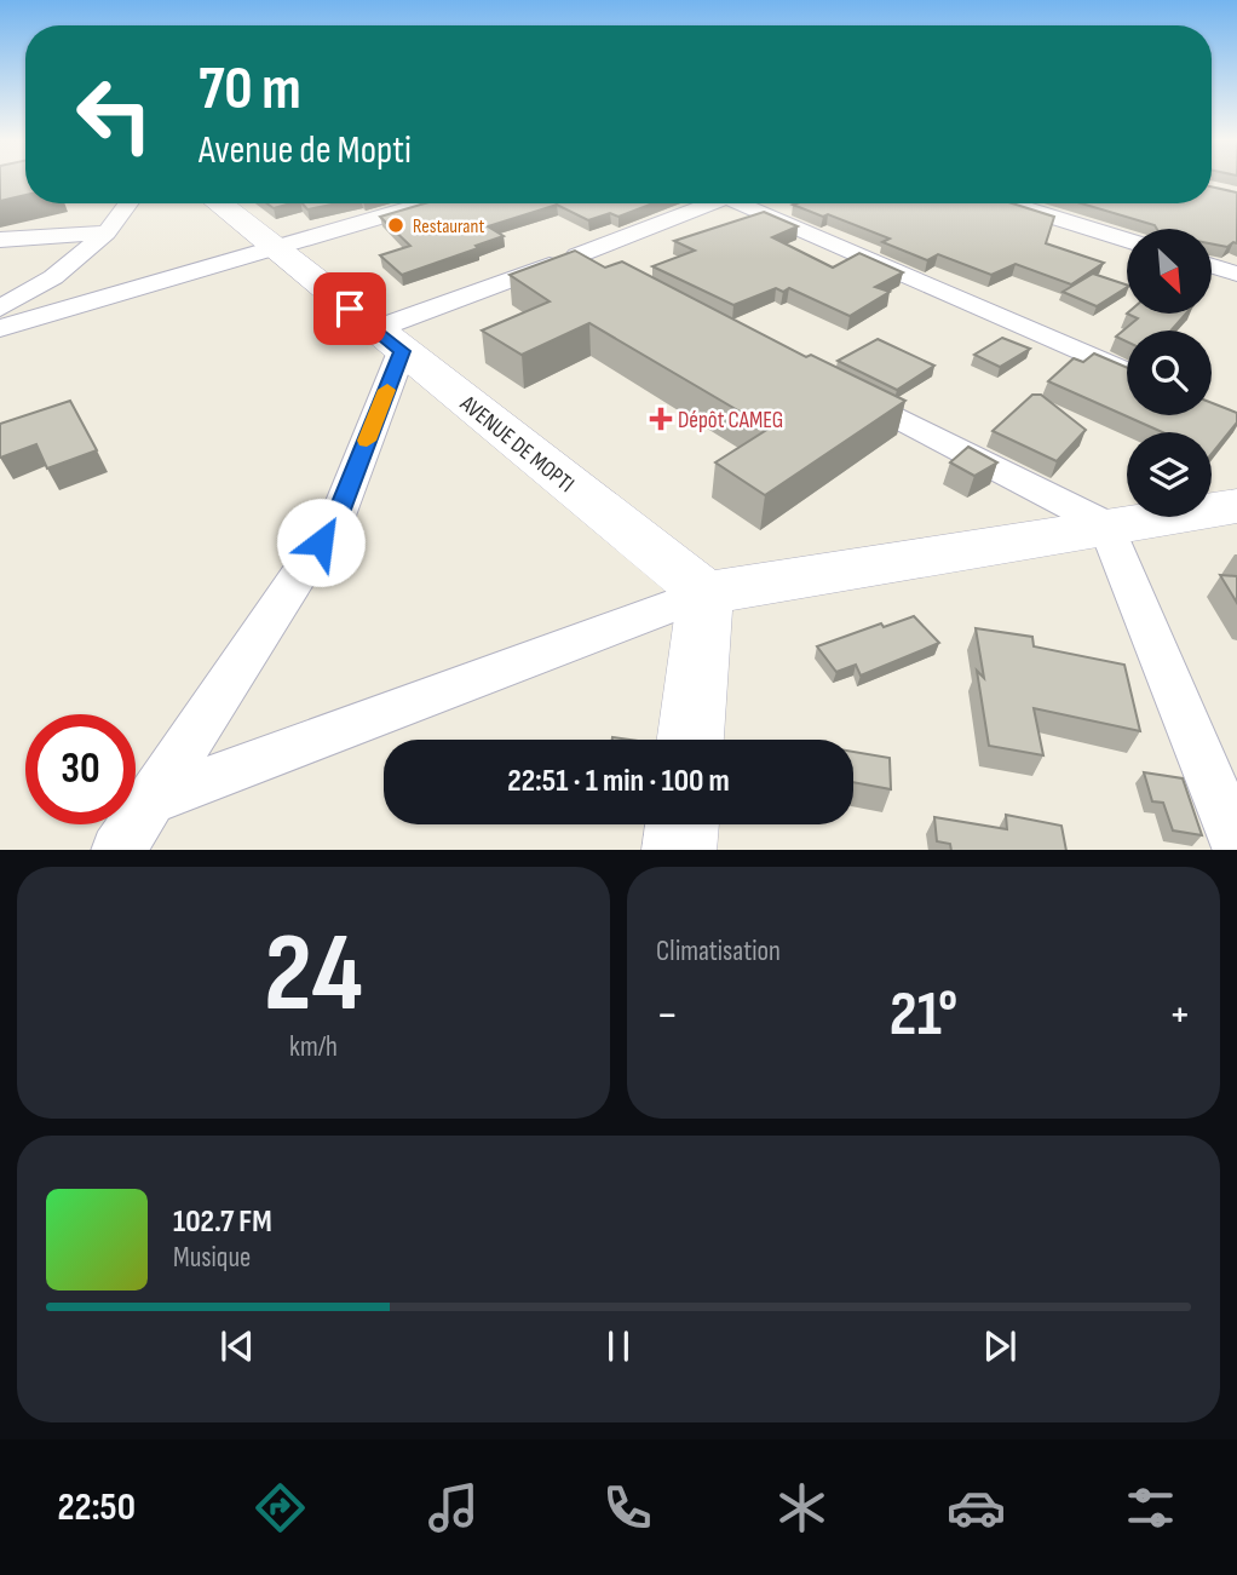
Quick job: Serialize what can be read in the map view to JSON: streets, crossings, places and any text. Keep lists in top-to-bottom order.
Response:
{
  "streets": {
    "street": ["AVENUE DE MOPTI"]
  },
  "places": {
    "other": ["Restaurant"],
    "health": ["Dépôt CAMEG"]
  },
  "north": "bottom right",
  "page": {
    "turn": ["70 m", "Avenue de Mopti"],
    "limit": "30",
    "trip": "22:51 · 1 min · 100 m",
    "tile": [
      ["24", "km/h"],
      "Climatisation"
    ],
    "heat": ["−", "21°", "+"],
    "song": ["102.7 FM", "Musique"],
    "tabs": "22:50"
  }
}
